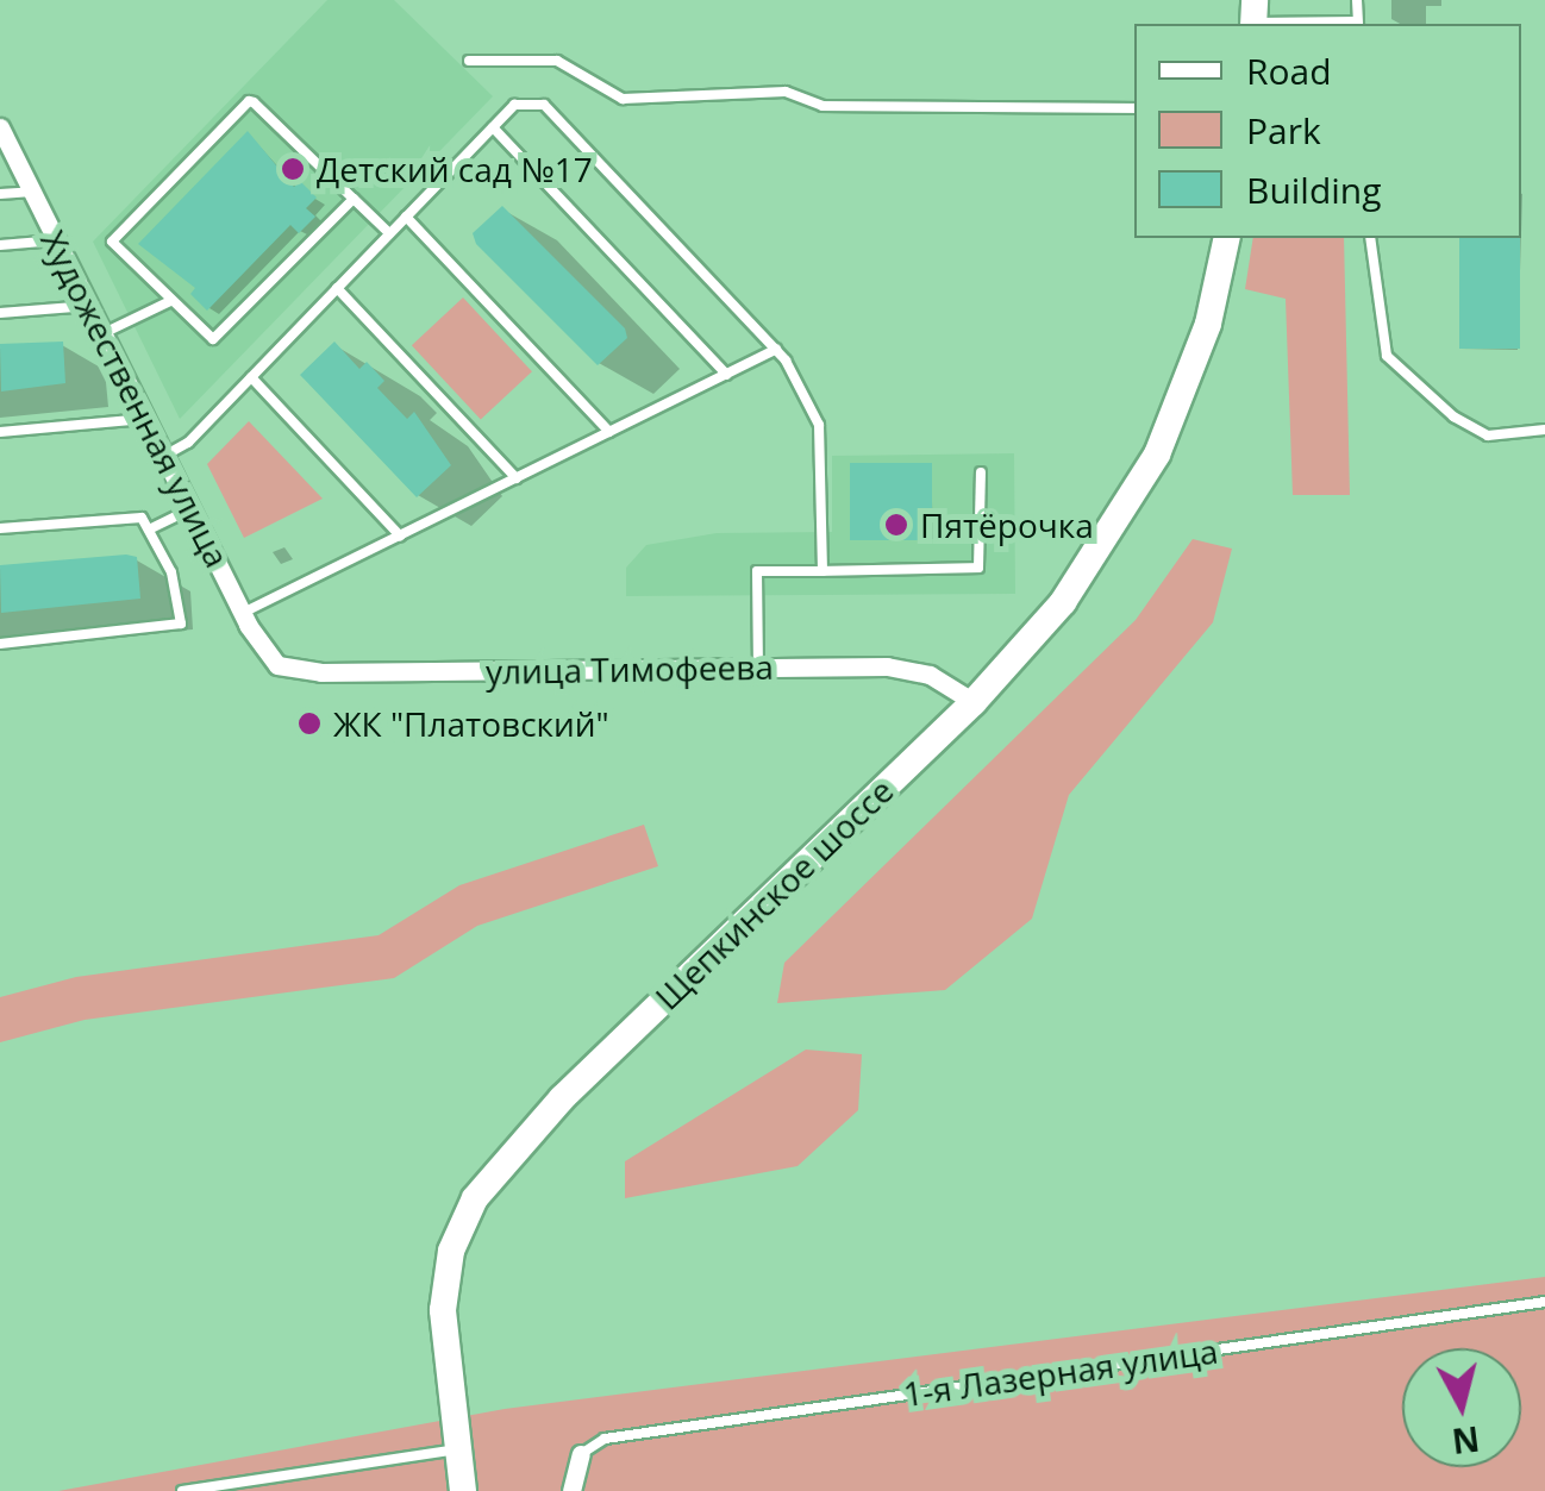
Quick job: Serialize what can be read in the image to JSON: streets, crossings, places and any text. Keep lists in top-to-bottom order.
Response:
{
  "streets": {
    "main road": ["Щепкинское шоссе"],
    "street": ["Художественная улица", "улица Тимофеева"],
    "lane": ["1-я Лазерная улица"]
  },
  "crossings": [
    ["Художественная улица", "улица Тимофеева"],
    ["улица Тимофеева", "Щепкинское шоссе"]
  ],
  "places": ["Детский сад №17", "Пятёрочка", "ЖК \"Платовский\""],
  "legend": ["Road", "Park", "Building"],
  "north": "bottom"
}
